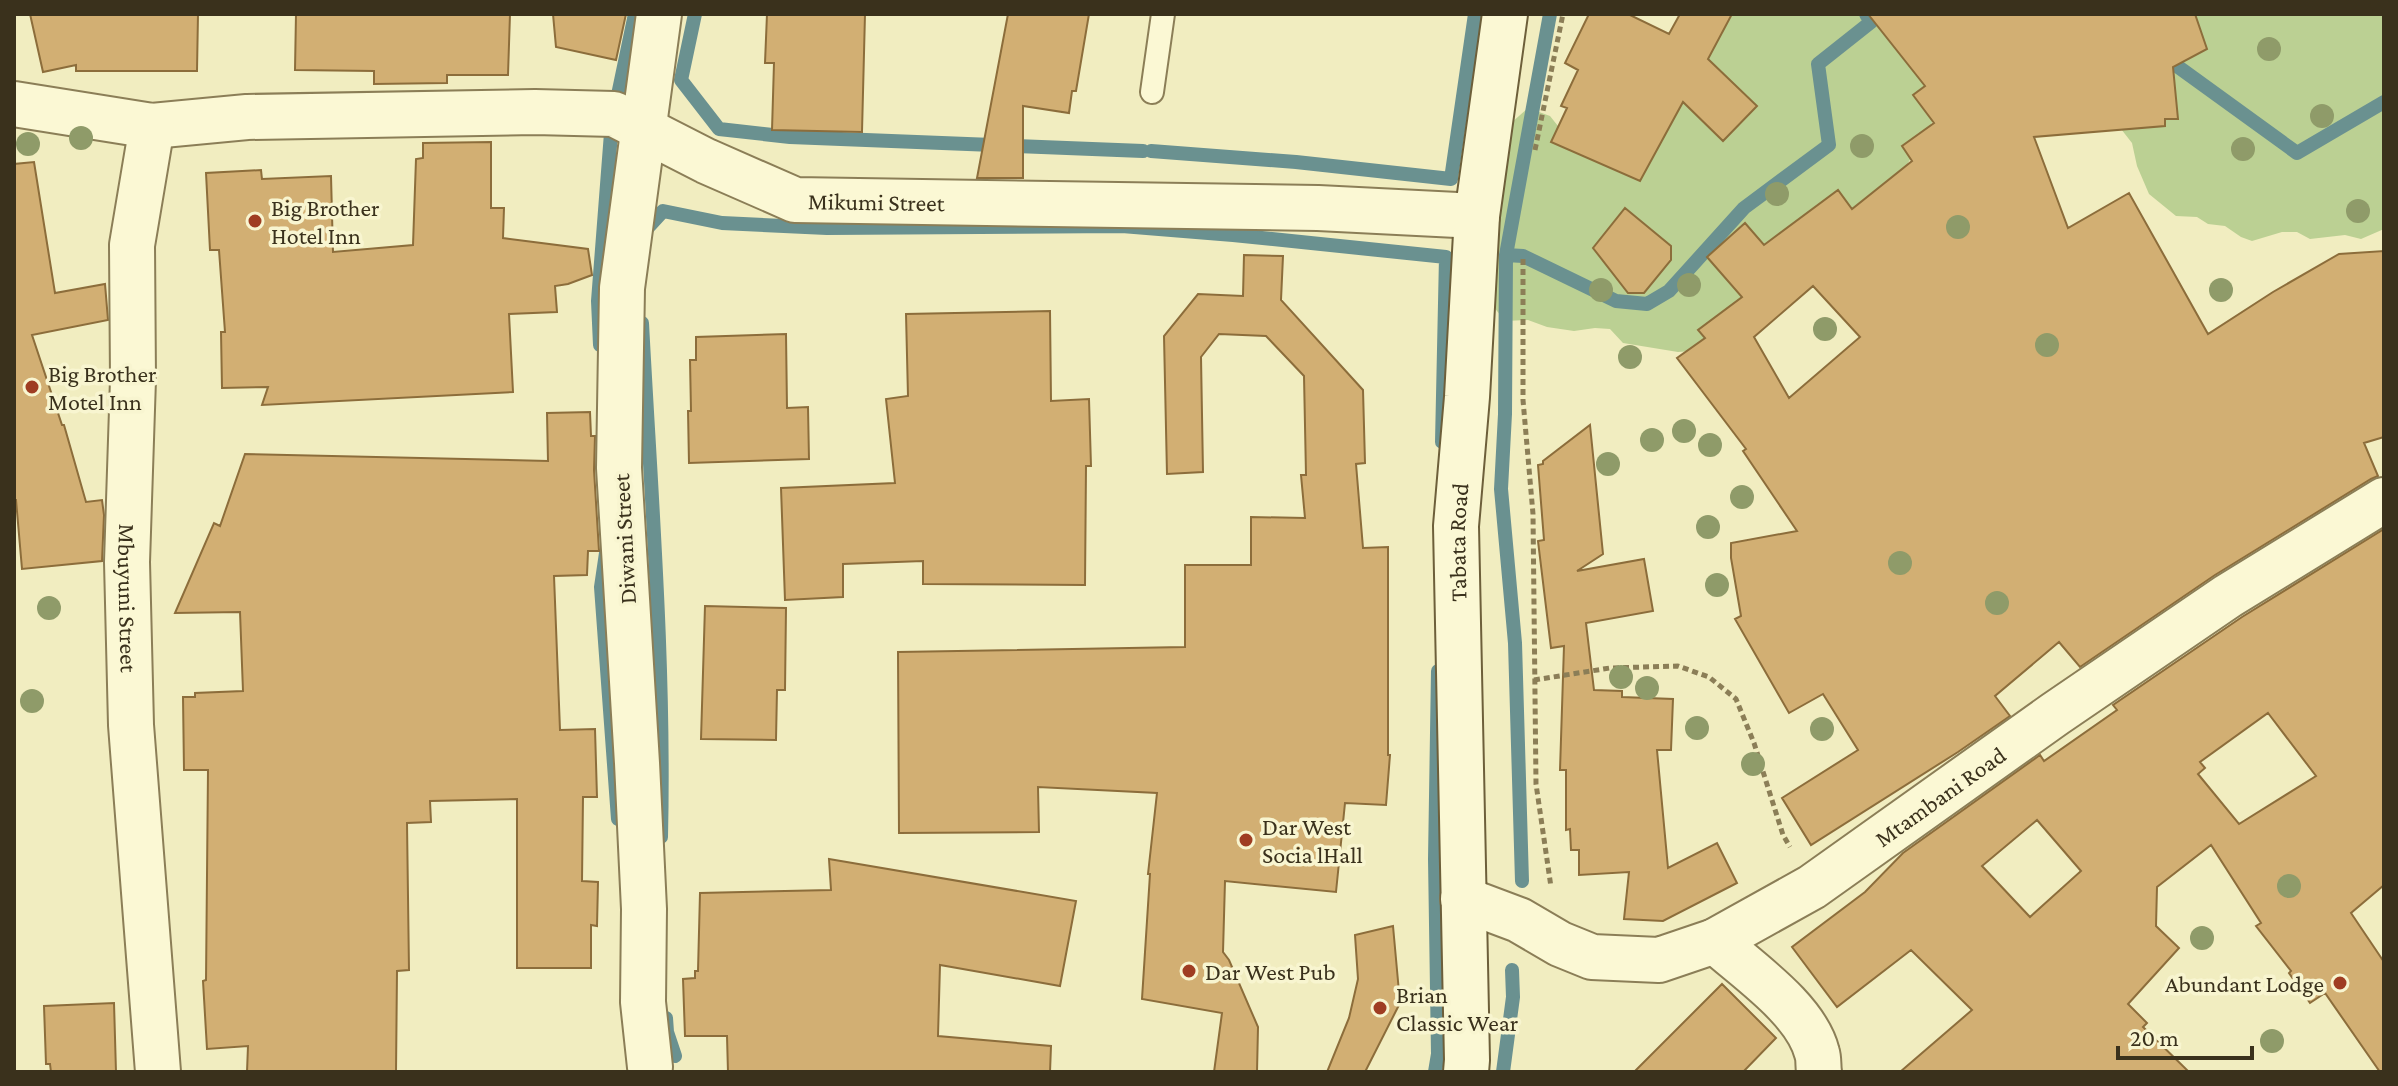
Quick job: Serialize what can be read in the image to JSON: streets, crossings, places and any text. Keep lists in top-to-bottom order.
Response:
{
  "streets": {
    "street": [
      "Mikumi Street",
      "Diwani Street",
      "Tabata Road",
      "Mbuyuni Street",
      "Mtambani Road"
    ]
  },
  "crossings": [
    ["Mikumi Street", "Diwani Street"],
    ["Mikumi Street", "Tabata Road"],
    ["Mikumi Street", "Mbuyuni Street"],
    ["Tabata Road", "Mtambani Road"]
  ],
  "places": [
    "Big Brother Hotel Inn",
    "Big Brother Motel Inn",
    "Dar West Socia lHall",
    "Dar West Pub",
    "Abundant Lodge",
    "Brian Classic Wear"
  ],
  "scale_bar": "20 m"
}
